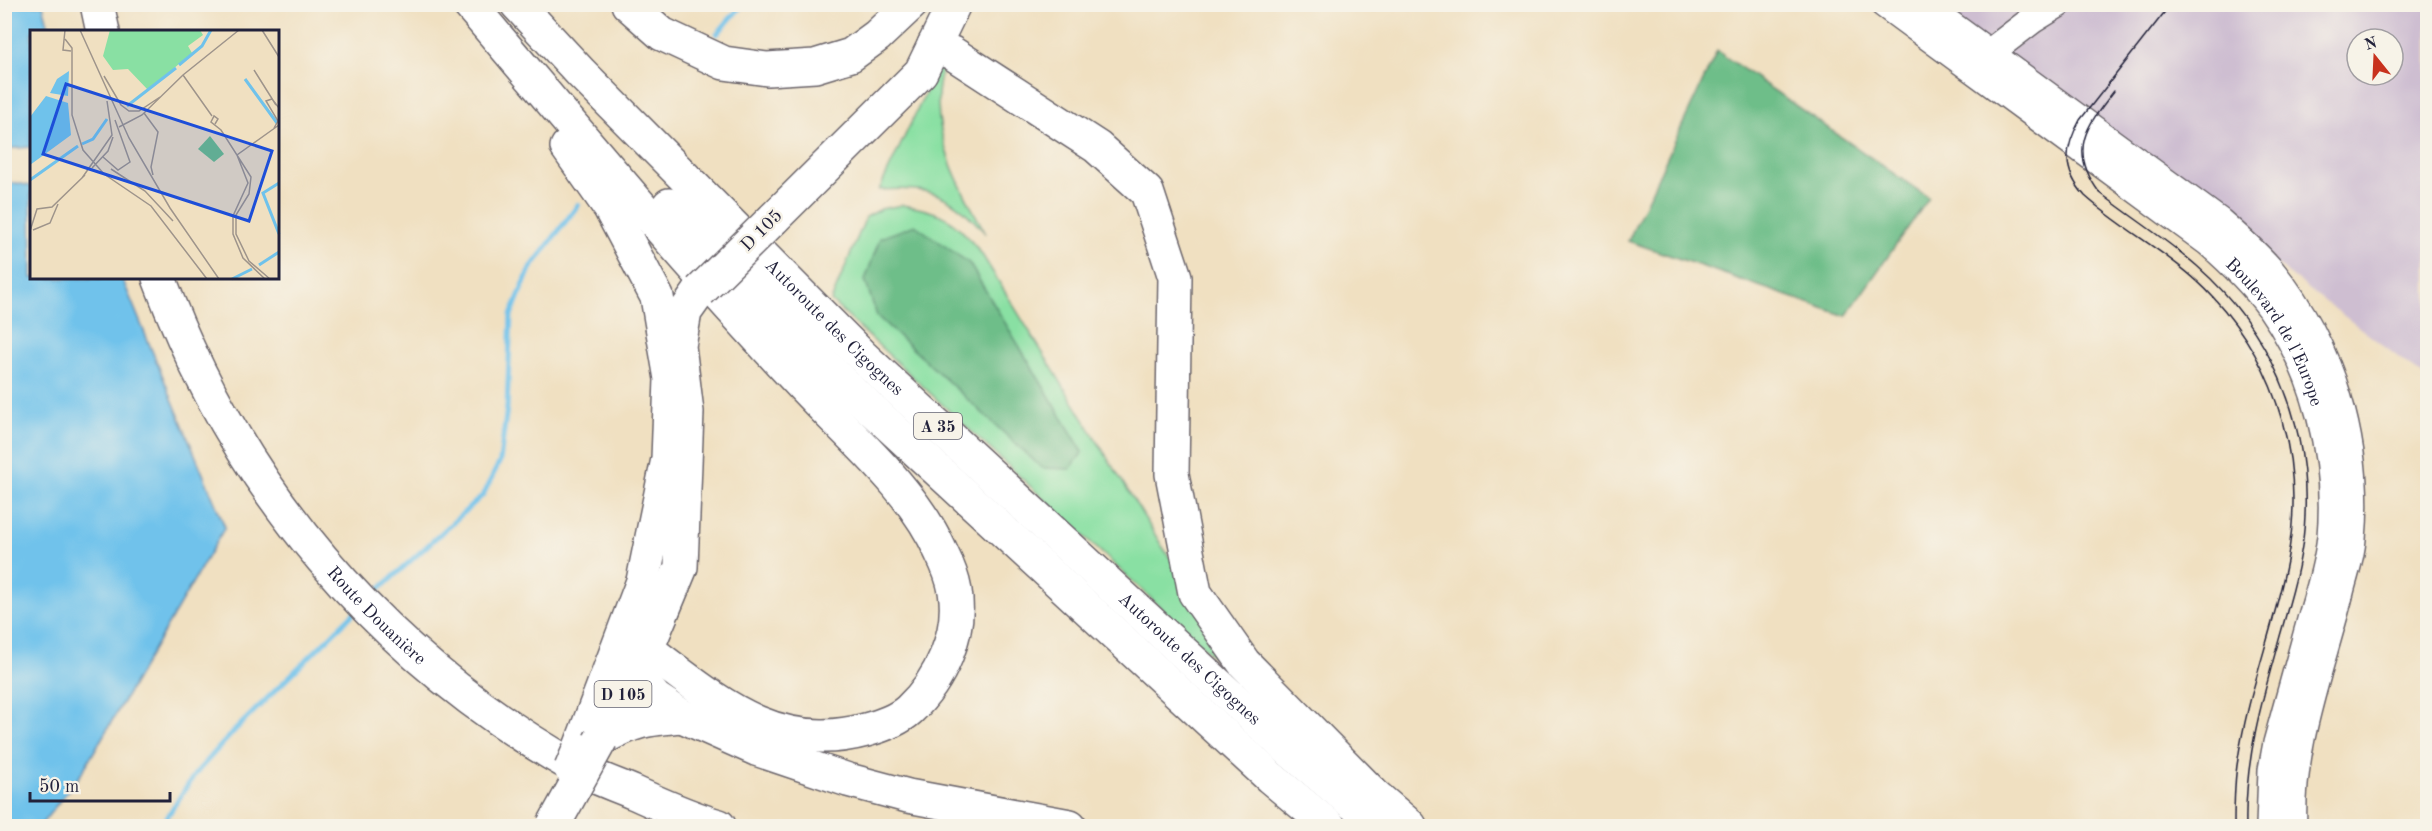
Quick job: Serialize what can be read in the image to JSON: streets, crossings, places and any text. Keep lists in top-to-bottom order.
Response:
{
  "streets": {
    "main road": [
      "D 105",
      "Autoroute des Cigognes",
      "A 35",
      "Route Douanière"
    ],
    "street": ["Boulevard de l'Europe"]
  },
  "scale_bar": "50 m",
  "north": "top"
}
